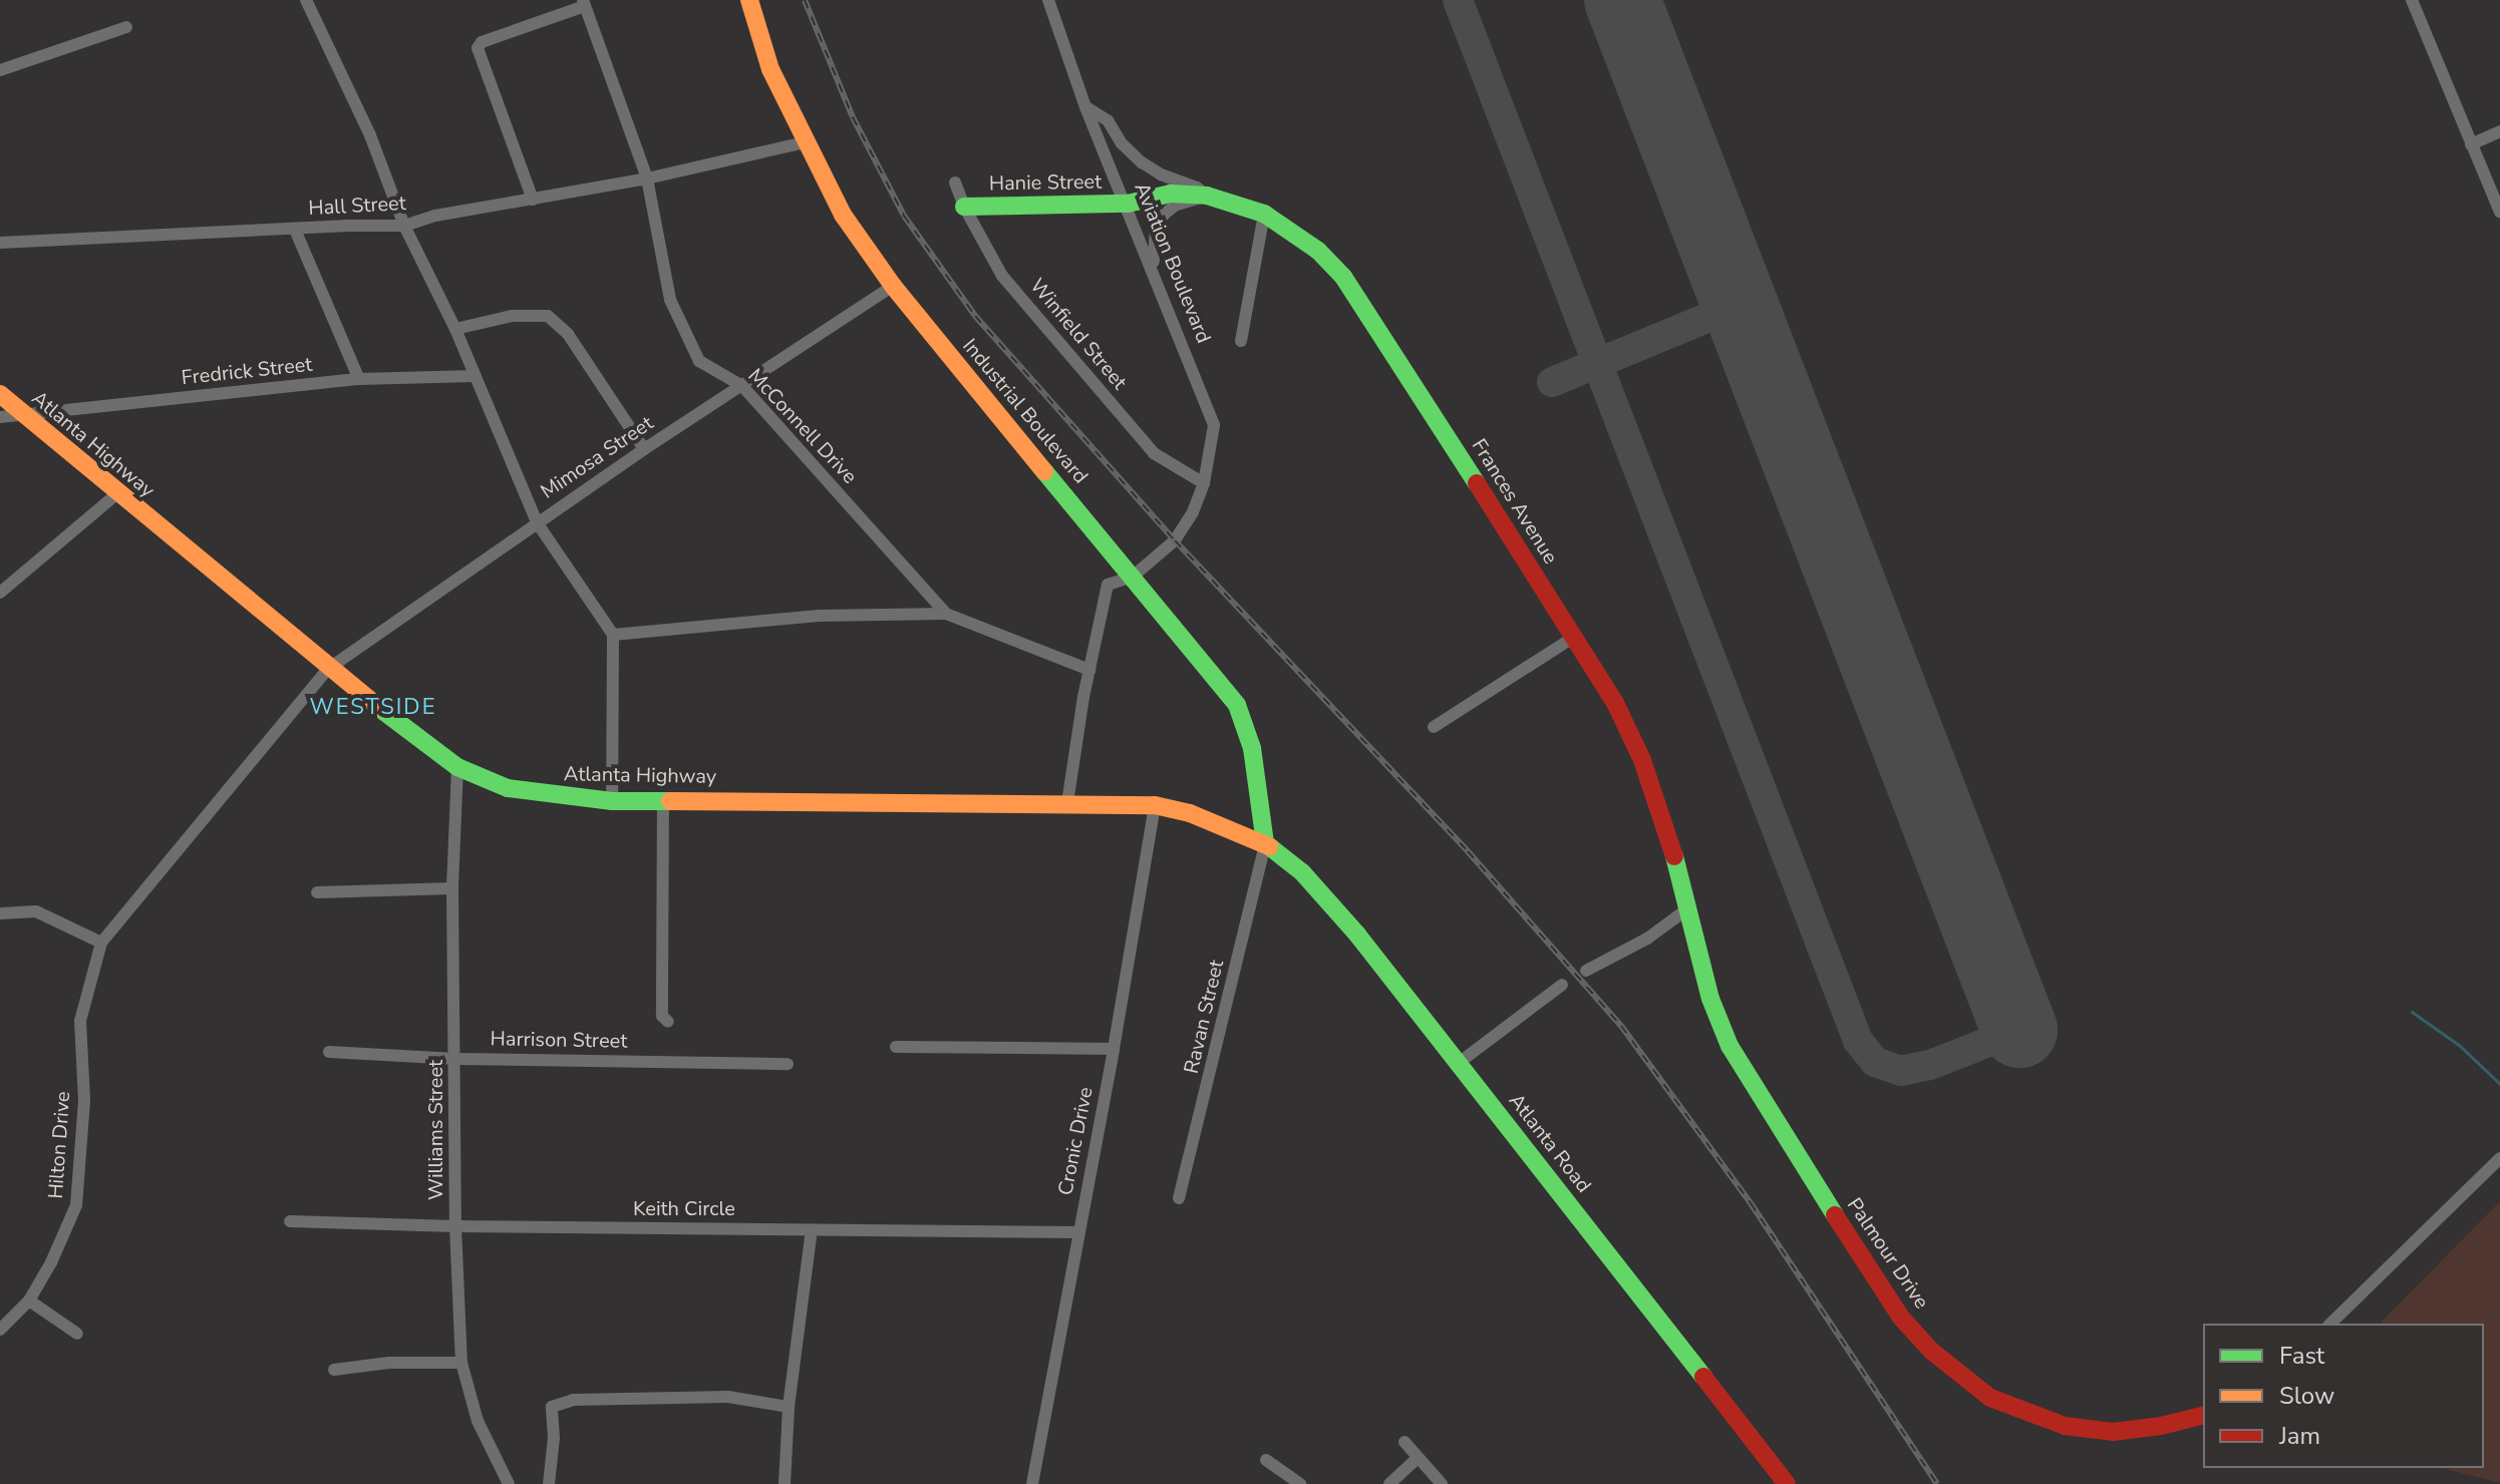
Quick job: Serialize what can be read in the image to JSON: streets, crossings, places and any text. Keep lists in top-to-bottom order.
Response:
{
  "streets": {
    "street": [
      "Hanie Street",
      "Hall Street",
      "Aviation Boulevard",
      "Winfield Street",
      "Fredrick Street",
      "Industrial Boulevard",
      "McConnell Drive",
      "Atlanta Highway",
      "Mimosa Street",
      "Frances Avenue",
      "Ravan Street",
      "Harrison Street",
      "Williams Street",
      "Cronic Drive",
      "Atlanta Road",
      "Hilton Drive",
      "Keith Circle",
      "Palmour Drive"
    ]
  },
  "crossings": [
    ["Hanie Street", "Aviation Boulevard"],
    ["Hanie Street", "Winfield Street"],
    ["Hanie Street", "Frances Avenue"],
    ["Hall Street", "Industrial Boulevard"],
    ["Hall Street", "McConnell Drive"],
    ["Aviation Boulevard", "Winfield Street"],
    ["Aviation Boulevard", "Industrial Boulevard"],
    ["Aviation Boulevard", "Frances Avenue"],
    ["Fredrick Street", "Atlanta Highway"],
    ["Industrial Boulevard", "Atlanta Highway"],
    ["Industrial Boulevard", "Mimosa Street"],
    ["Industrial Boulevard", "Ravan Street"],
    ["Industrial Boulevard", "Atlanta Road"],
    ["McConnell Drive", "Mimosa Street"],
    ["Atlanta Highway", "Mimosa Street"],
    ["Atlanta Highway", "Ravan Street"],
    ["Atlanta Highway", "Williams Street"],
    ["Atlanta Highway", "Cronic Drive"],
    ["Atlanta Highway", "Atlanta Road"],
    ["Mimosa Street", "Hilton Drive"],
    ["Frances Avenue", "Palmour Drive"],
    ["Ravan Street", "Atlanta Road"],
    ["Harrison Street", "Williams Street"],
    ["Williams Street", "Keith Circle"],
    ["Cronic Drive", "Keith Circle"]
  ],
  "districts": ["WESTSIDE"],
  "legend": ["Fast", "Slow", "Jam"]
}
